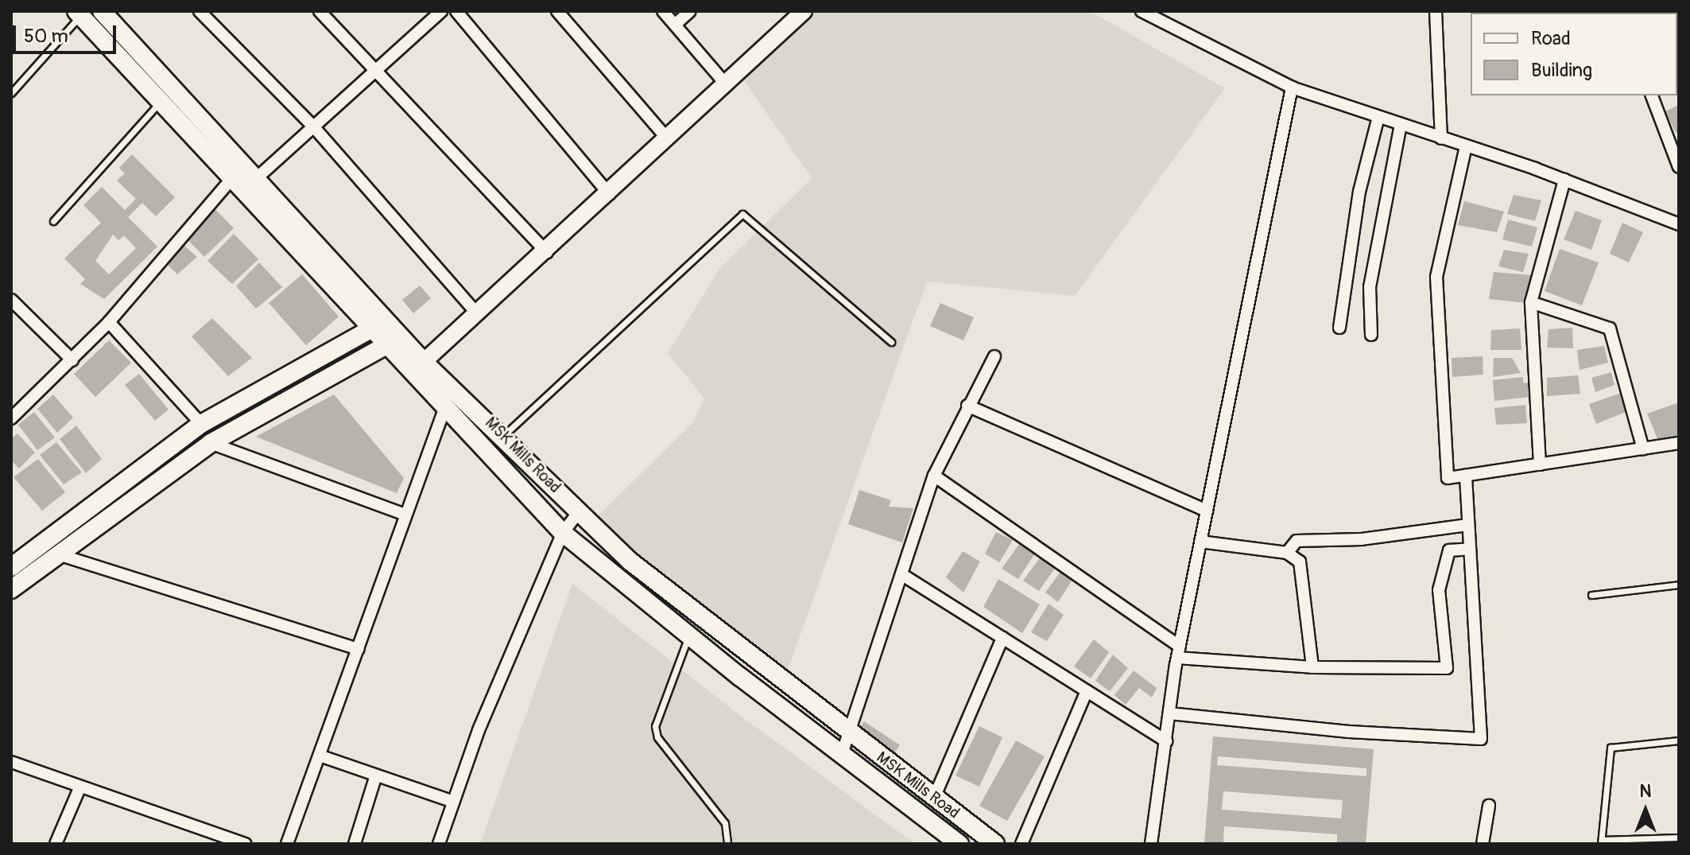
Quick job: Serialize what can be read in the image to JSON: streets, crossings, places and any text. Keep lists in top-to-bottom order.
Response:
{
  "streets": {
    "main road": ["MSK Mills Road"]
  },
  "legend": ["Road", "Building"],
  "scale_bar": "50 m",
  "north": "top"
}
